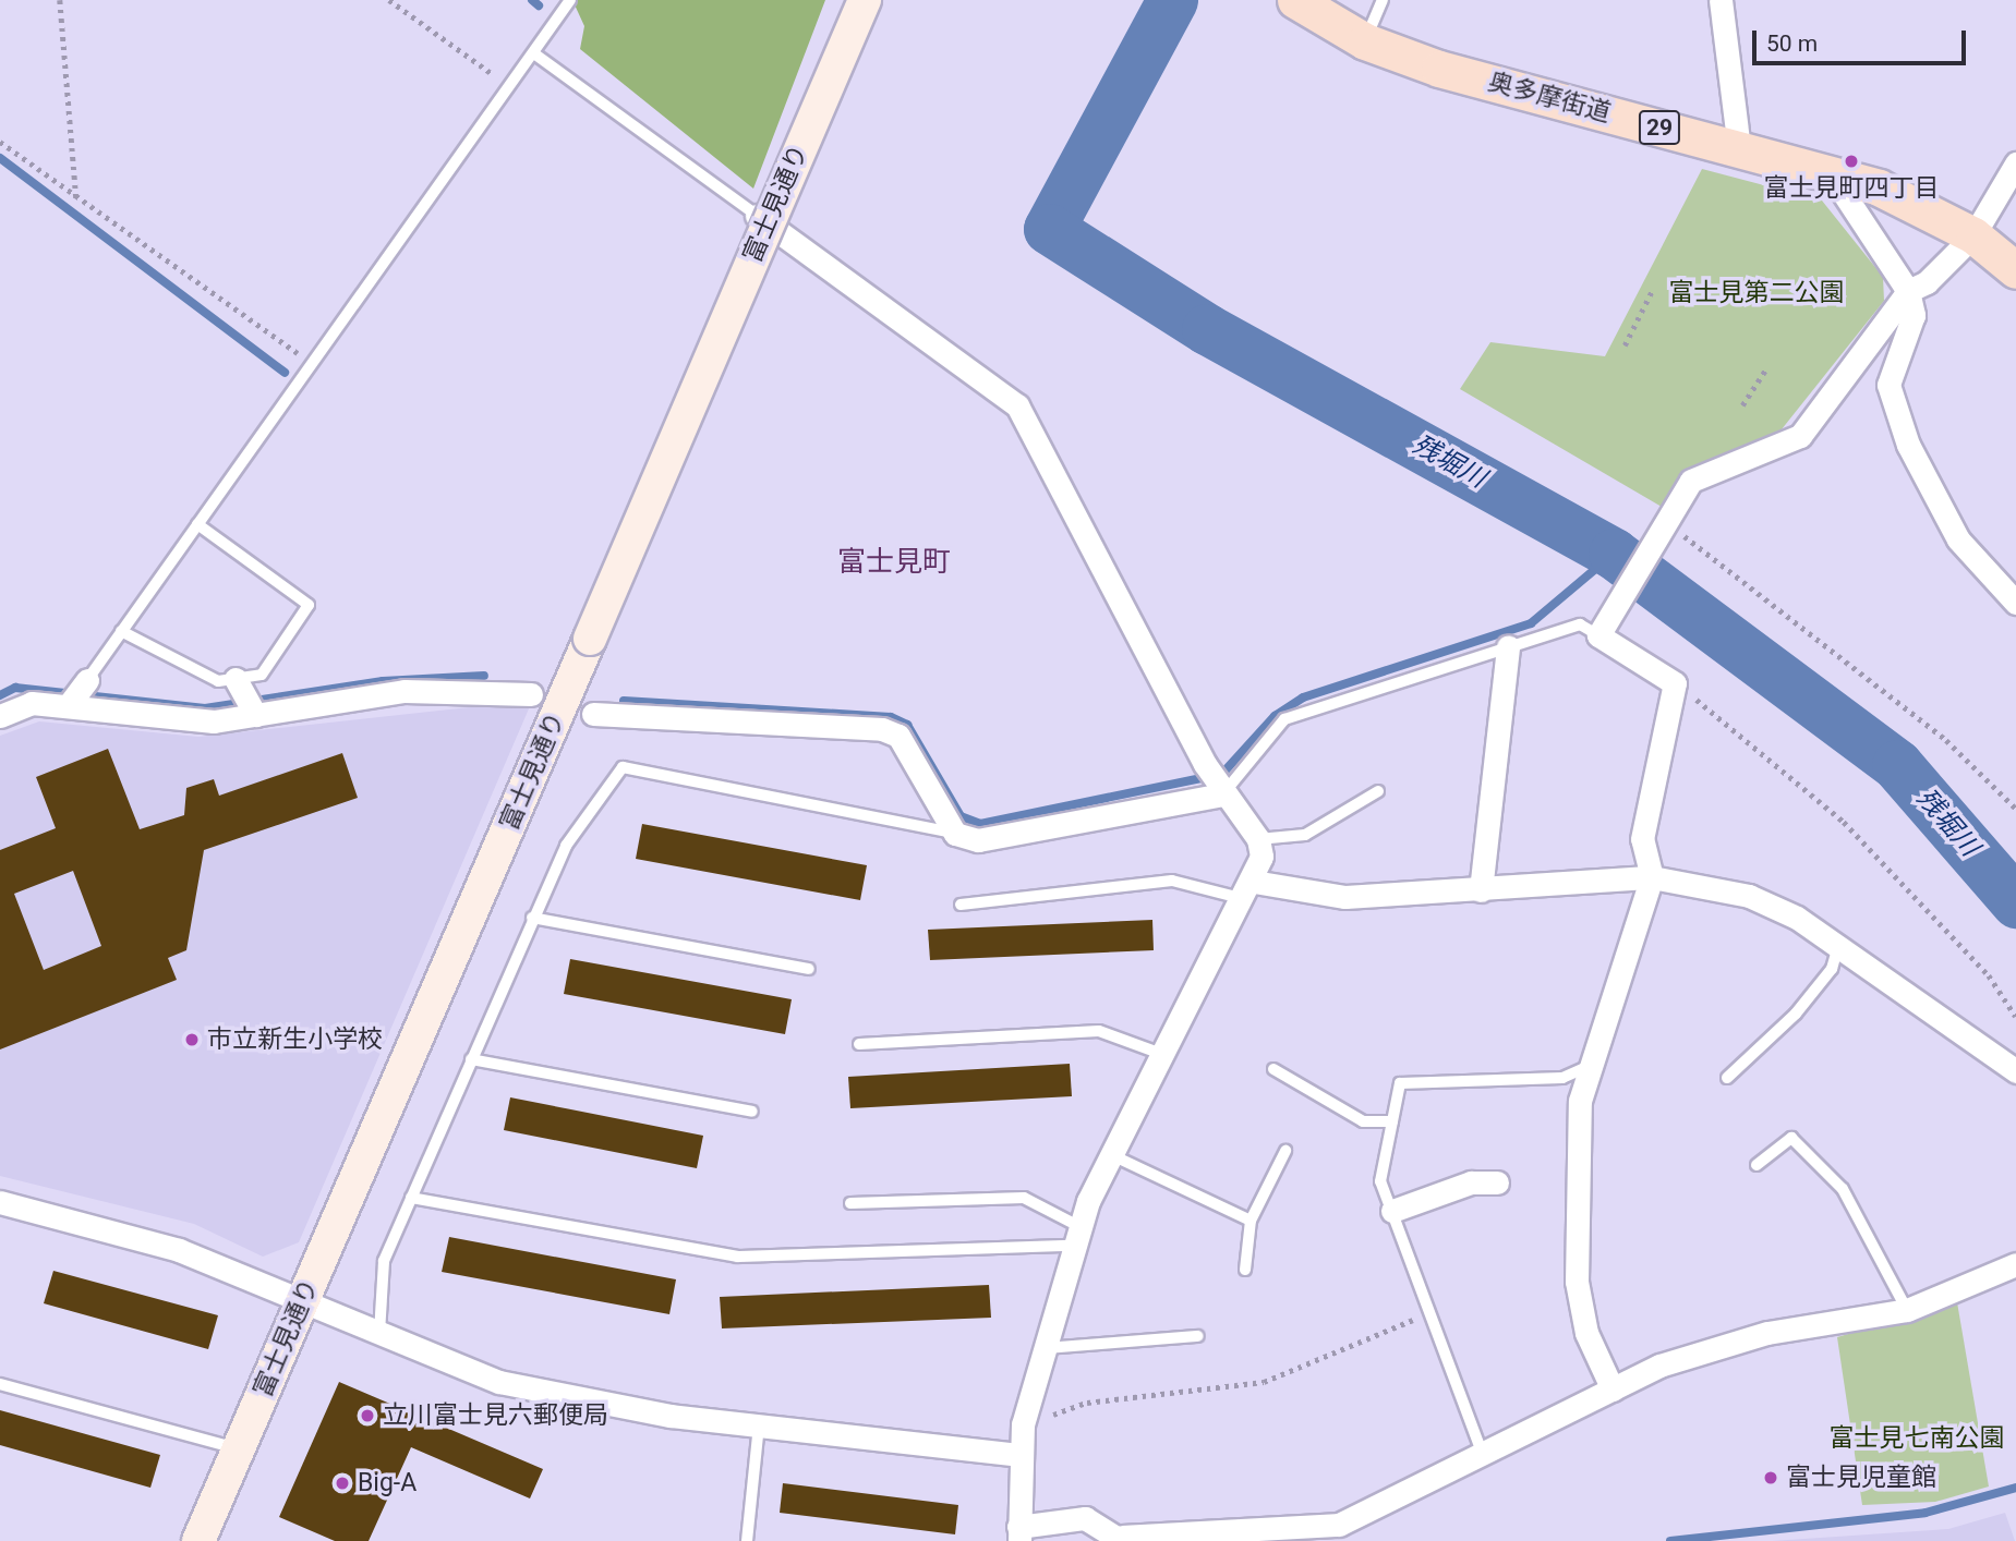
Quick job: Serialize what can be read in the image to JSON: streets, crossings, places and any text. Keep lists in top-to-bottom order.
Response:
{
  "streets": {
    "main road": ["奥多摩街道", "29"],
    "street": ["富士見通り"]
  },
  "districts": ["富士見町"],
  "water": ["残堀川"],
  "parks": ["富士見第二公園", "富士見七南公園"],
  "places": [
    "富士見町四丁目",
    "市立新生小学校",
    "立川富士見六郵便局",
    "富士見児童館",
    "Big-A"
  ],
  "scale_bar": "50 m"
}
